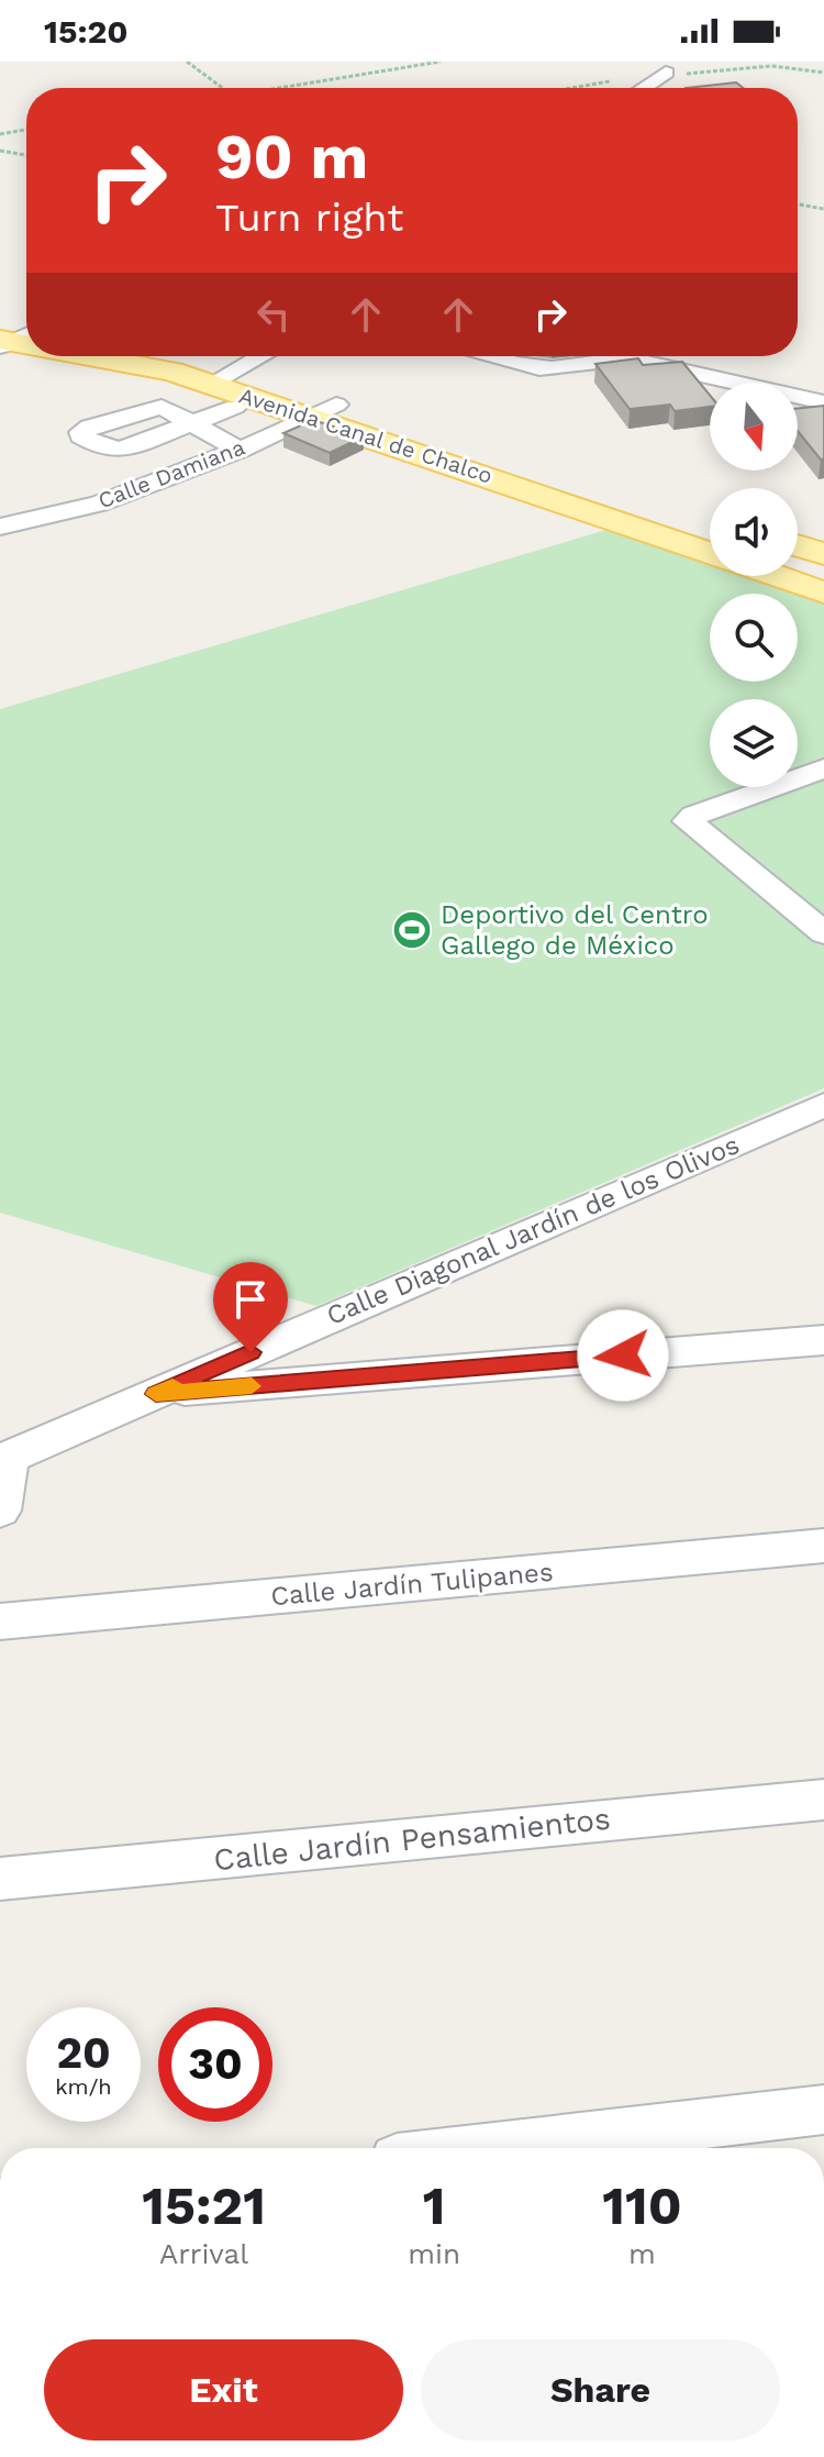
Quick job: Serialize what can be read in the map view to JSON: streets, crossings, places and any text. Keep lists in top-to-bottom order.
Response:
{
  "streets": {
    "main road": ["Avenida Canal de Chalco"],
    "street": [
      "Calle Damiana",
      "Calle Diagonal Jardín de los Olivos",
      "Calle Jardín Tulipanes",
      "Calle Jardín Pensamientos"
    ]
  },
  "crossings": [
    ["Avenida Canal de Chalco", "Calle Damiana"]
  ],
  "places": {
    "sports": ["Deportivo del Centro Gallego de México"]
  },
  "north": "bottom",
  "page": {
    "status": "15:20",
    "turn": ["90 m", "Turn right"],
    "speed": "20 km/h",
    "limit": "30",
    "eta": [
      "15:21",
      "Arrival",
      "1",
      "min",
      "110",
      "m"
    ],
    "buttons": ["Exit", "Share"]
  }
}
